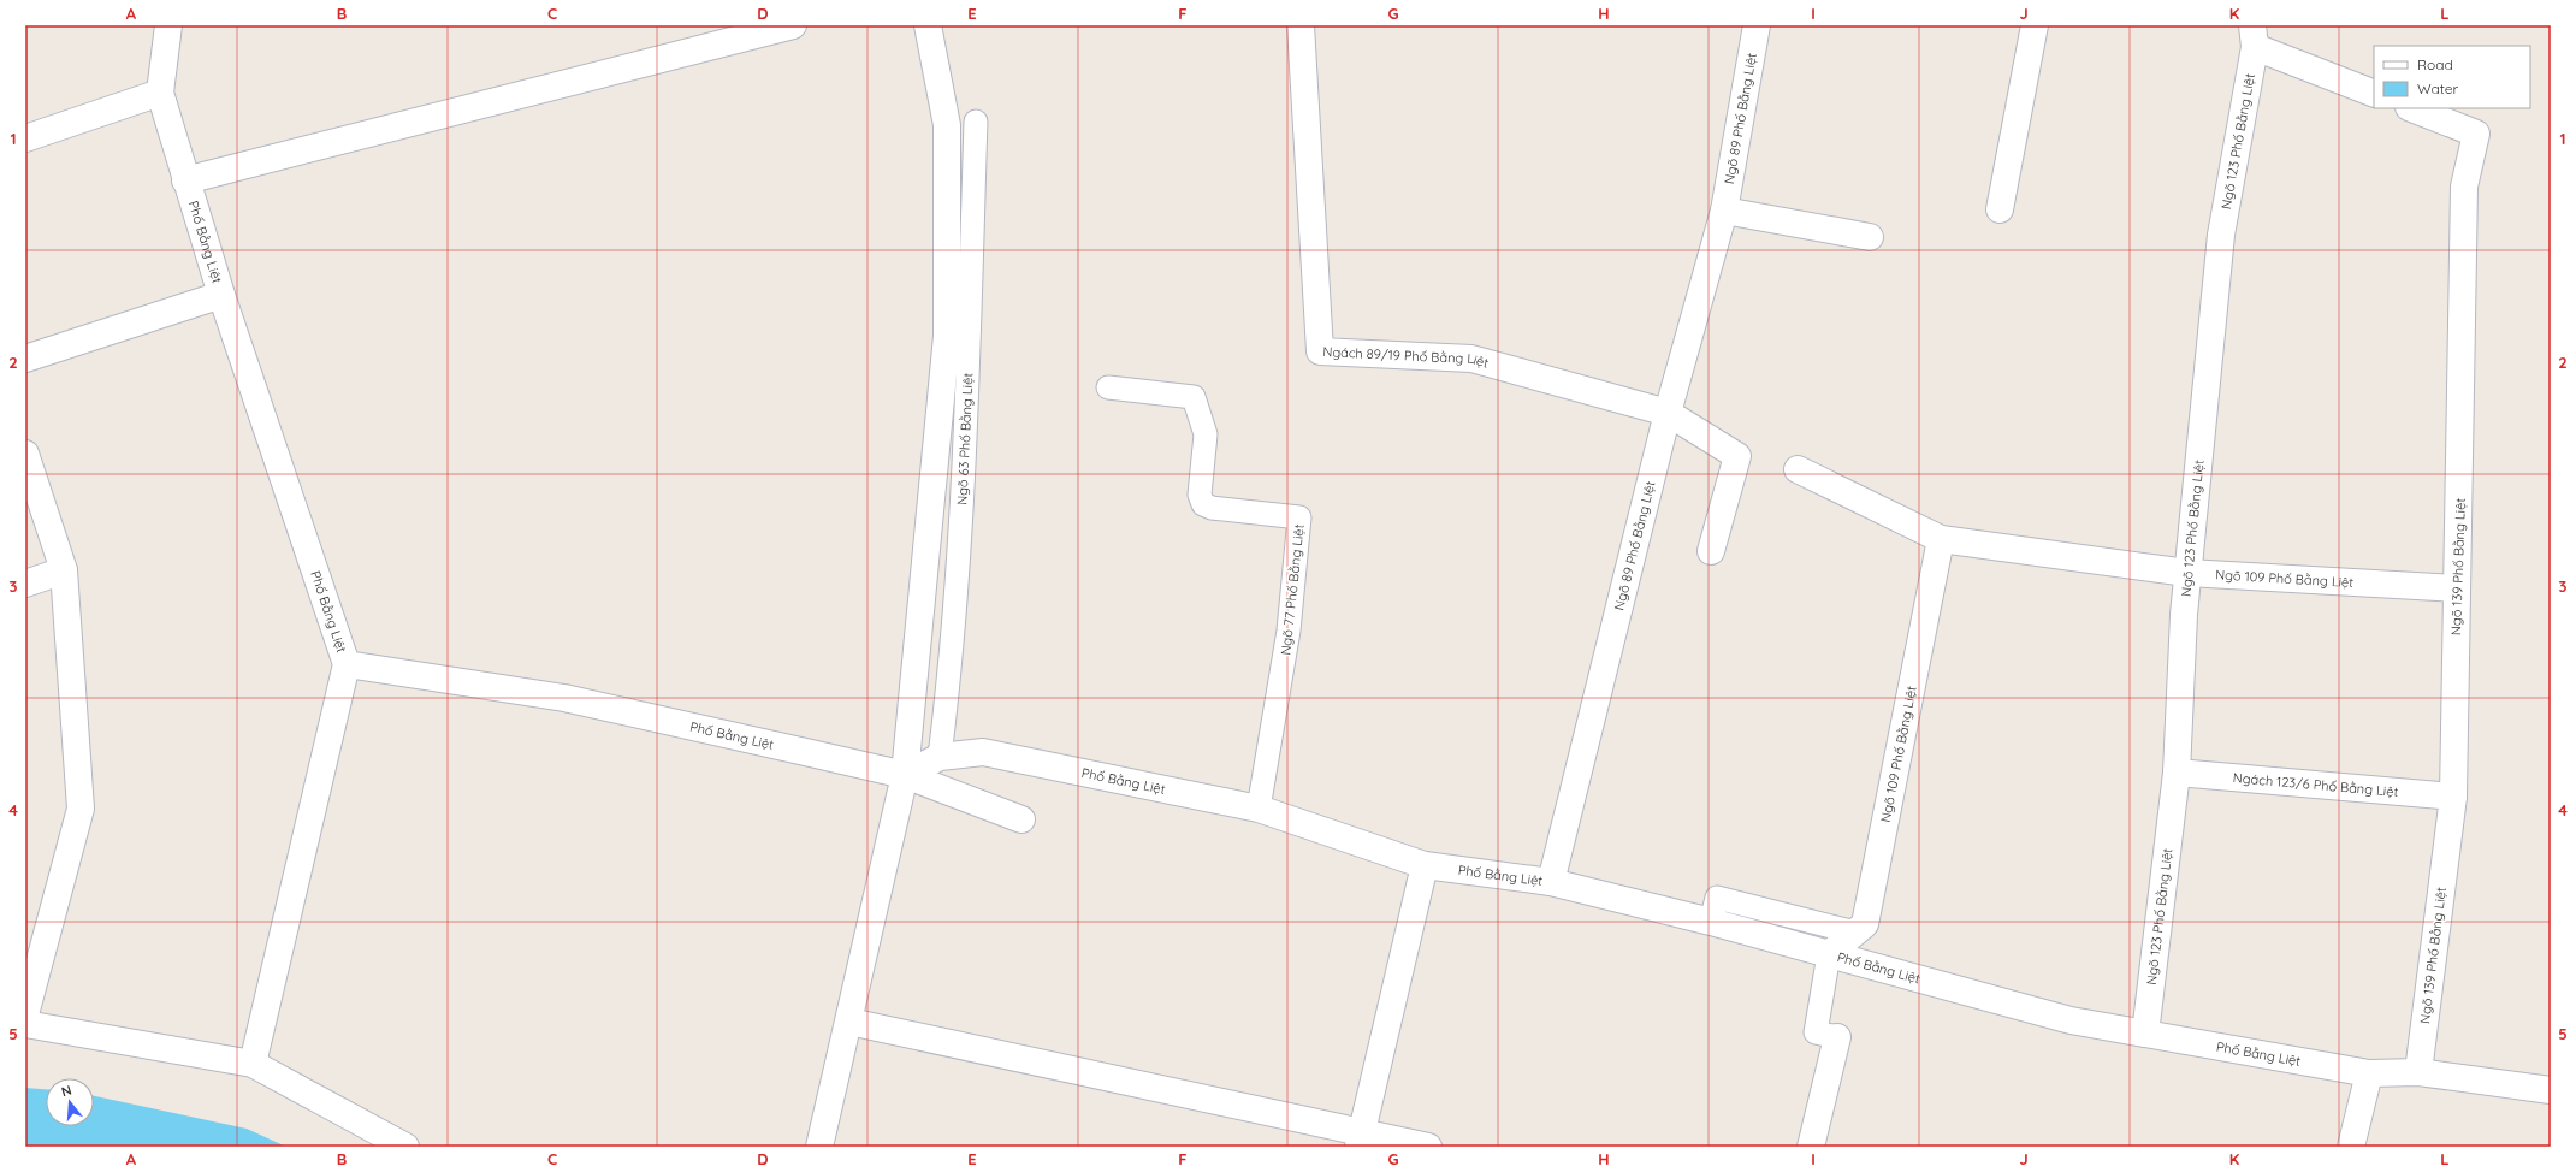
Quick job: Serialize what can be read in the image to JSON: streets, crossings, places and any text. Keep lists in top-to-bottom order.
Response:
{
  "streets": {
    "street": [
      "Ngõ 89 Phố Bằng Liệt",
      "Ngõ 123 Phố Bằng Liệt",
      "Phố Bằng Liệt",
      "Ngách 89/19 Phố Bằng Liệt",
      "Ngõ 139 Phố Bằng Liệt",
      "Ngõ 109 Phố Bằng Liệt",
      "Ngách 123/6 Phố Bằng Liệt"
    ],
    "lane": ["Ngõ 63 Phố Bằng Liệt", "Ngõ 77 Phố Bằng Liệt"]
  },
  "crossings": [
    ["Ngõ 89 Phố Bằng Liệt", "Phố Bằng Liệt"],
    ["Ngõ 89 Phố Bằng Liệt", "Ngách 89/19 Phố Bằng Liệt"],
    ["Ngõ 123 Phố Bằng Liệt", "Phố Bằng Liệt"],
    ["Ngõ 123 Phố Bằng Liệt", "Ngõ 109 Phố Bằng Liệt"],
    ["Ngõ 123 Phố Bằng Liệt", "Ngách 123/6 Phố Bằng Liệt"],
    ["Phố Bằng Liệt", "Ngõ 63 Phố Bằng Liệt"],
    ["Phố Bằng Liệt", "Ngõ 139 Phố Bằng Liệt"],
    ["Phố Bằng Liệt", "Ngõ 109 Phố Bằng Liệt"],
    ["Phố Bằng Liệt", "Ngõ 77 Phố Bằng Liệt"],
    ["Ngõ 139 Phố Bằng Liệt", "Ngõ 109 Phố Bằng Liệt"],
    ["Ngõ 139 Phố Bằng Liệt", "Ngách 123/6 Phố Bằng Liệt"]
  ],
  "legend": ["Road", "Water"],
  "north": "top",
  "grid": {
    "columns": [
      "A",
      "B",
      "C",
      "D",
      "E",
      "F",
      "G",
      "H",
      "I",
      "J",
      "K",
      "L"
    ],
    "rows": [
      "1",
      "2",
      "3",
      "4",
      "5"
    ]
  }
}
